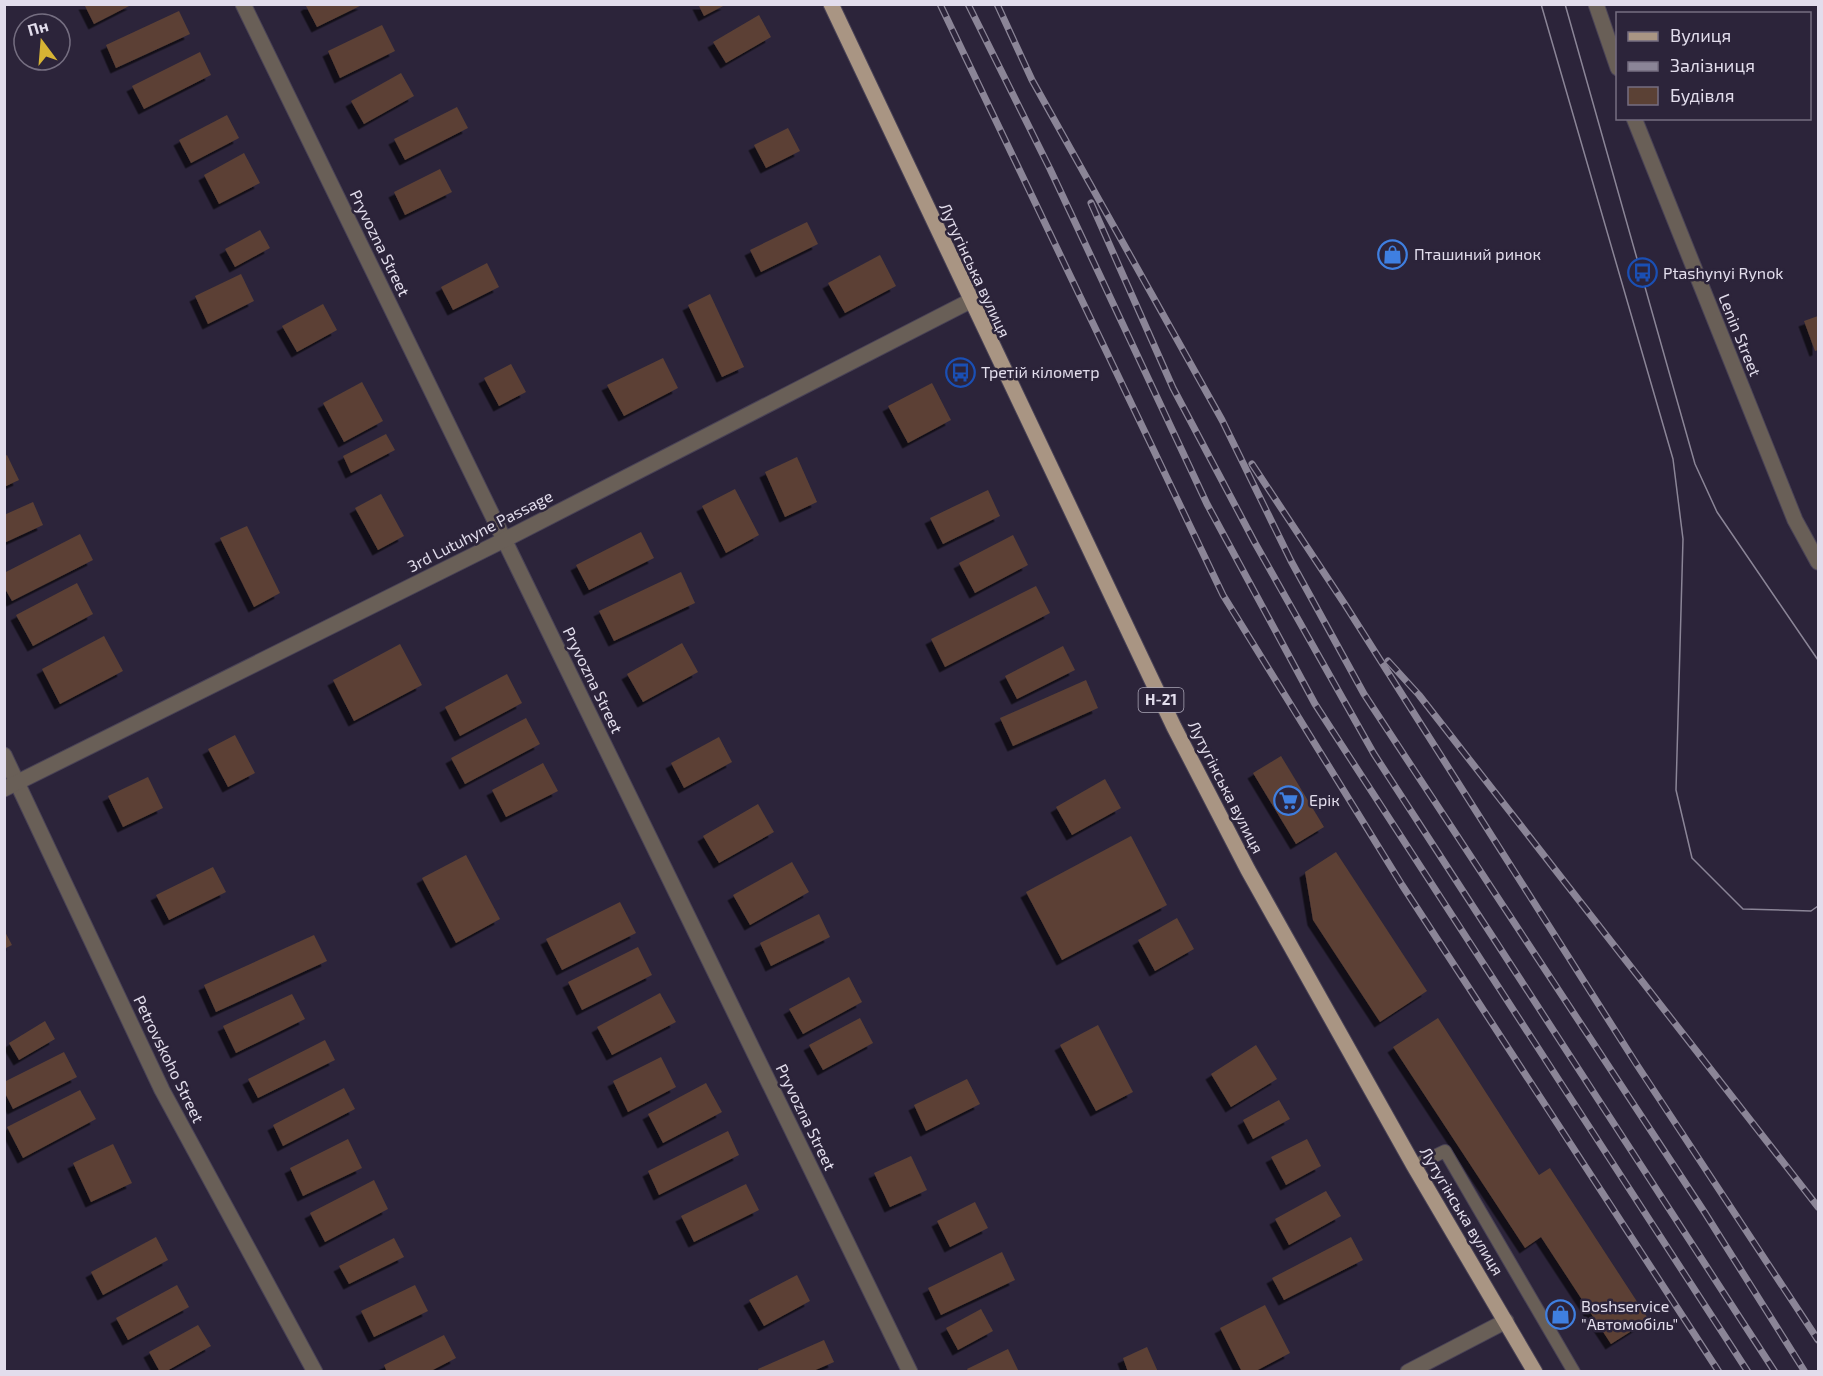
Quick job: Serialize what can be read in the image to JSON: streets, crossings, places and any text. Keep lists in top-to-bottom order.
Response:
{
  "streets": {
    "main road": ["Лутугінська вулиця", "Н-21"],
    "street": [
      "Pryvozna Street",
      "Lenin Street",
      "3rd Lutuhyne Passage",
      "Petrovskoho Street"
    ]
  },
  "crossings": [
    ["Pryvozna Street", "3rd Lutuhyne Passage"],
    ["Лутугінська вулиця", "3rd Lutuhyne Passage"],
    ["3rd Lutuhyne Passage", "Petrovskoho Street"]
  ],
  "places": {
    "shop": ["Пташиний ринок", "Boshservice \"Автомобіль\""],
    "bus stop": ["Ptashynyi Rynok", "Третій кілометр"],
    "supermarket": ["Ерік"]
  },
  "legend": ["Вулиця", "Залізниця", "Будівля"],
  "north": "top"
}
